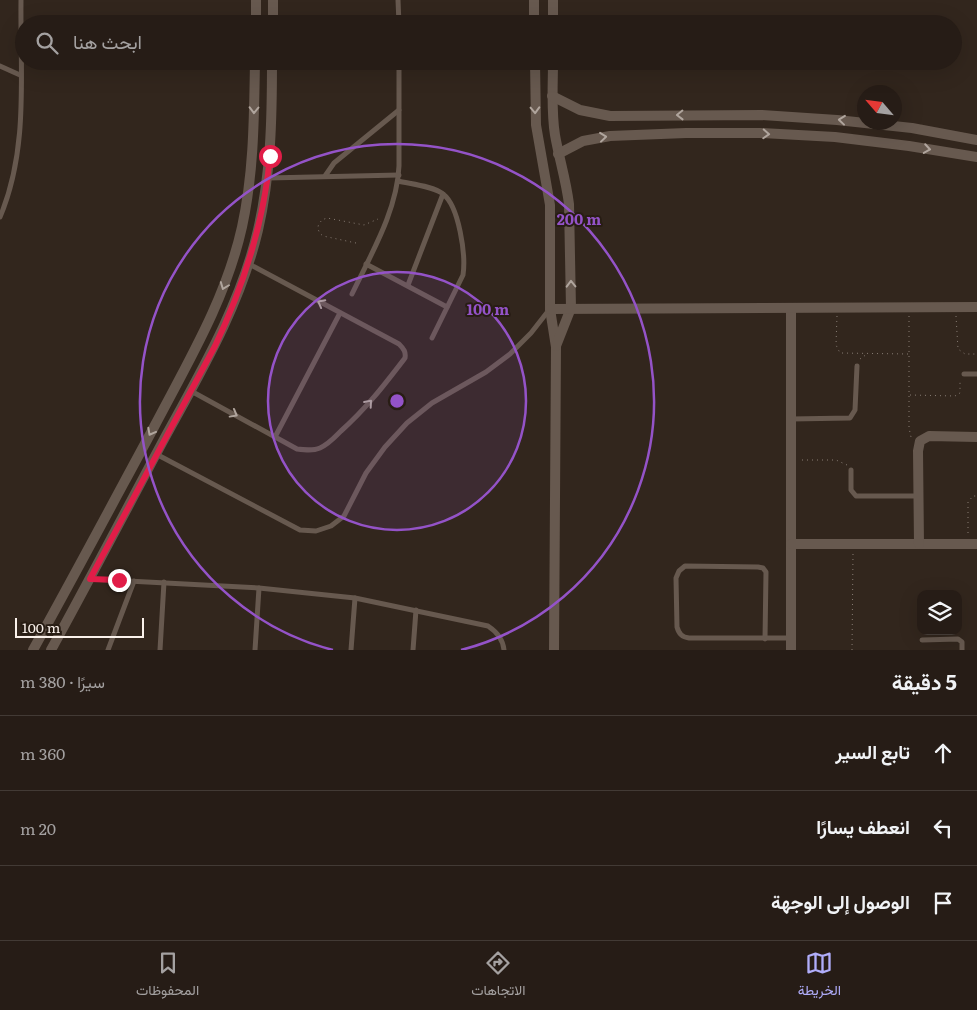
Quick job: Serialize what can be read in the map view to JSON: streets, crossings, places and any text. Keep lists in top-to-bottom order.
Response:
{
  "scale_bar": "100 m",
  "north": "top left",
  "page": {
    "search": "ابحث هنا",
    "scale": "100 m",
    "heading": ["5 دقيقة", "سيرًا · 380 m"],
    "list": [
      ["تابع السير", "360 m"],
      ["انعطف يسارًا", "20 m"],
      "الوصول إلى الوجهة"
    ],
    "nav": ["الخريطة", "الاتجاهات", "المحفوظات"]
  },
  "rings": ["200 m", "100 m"]
}
